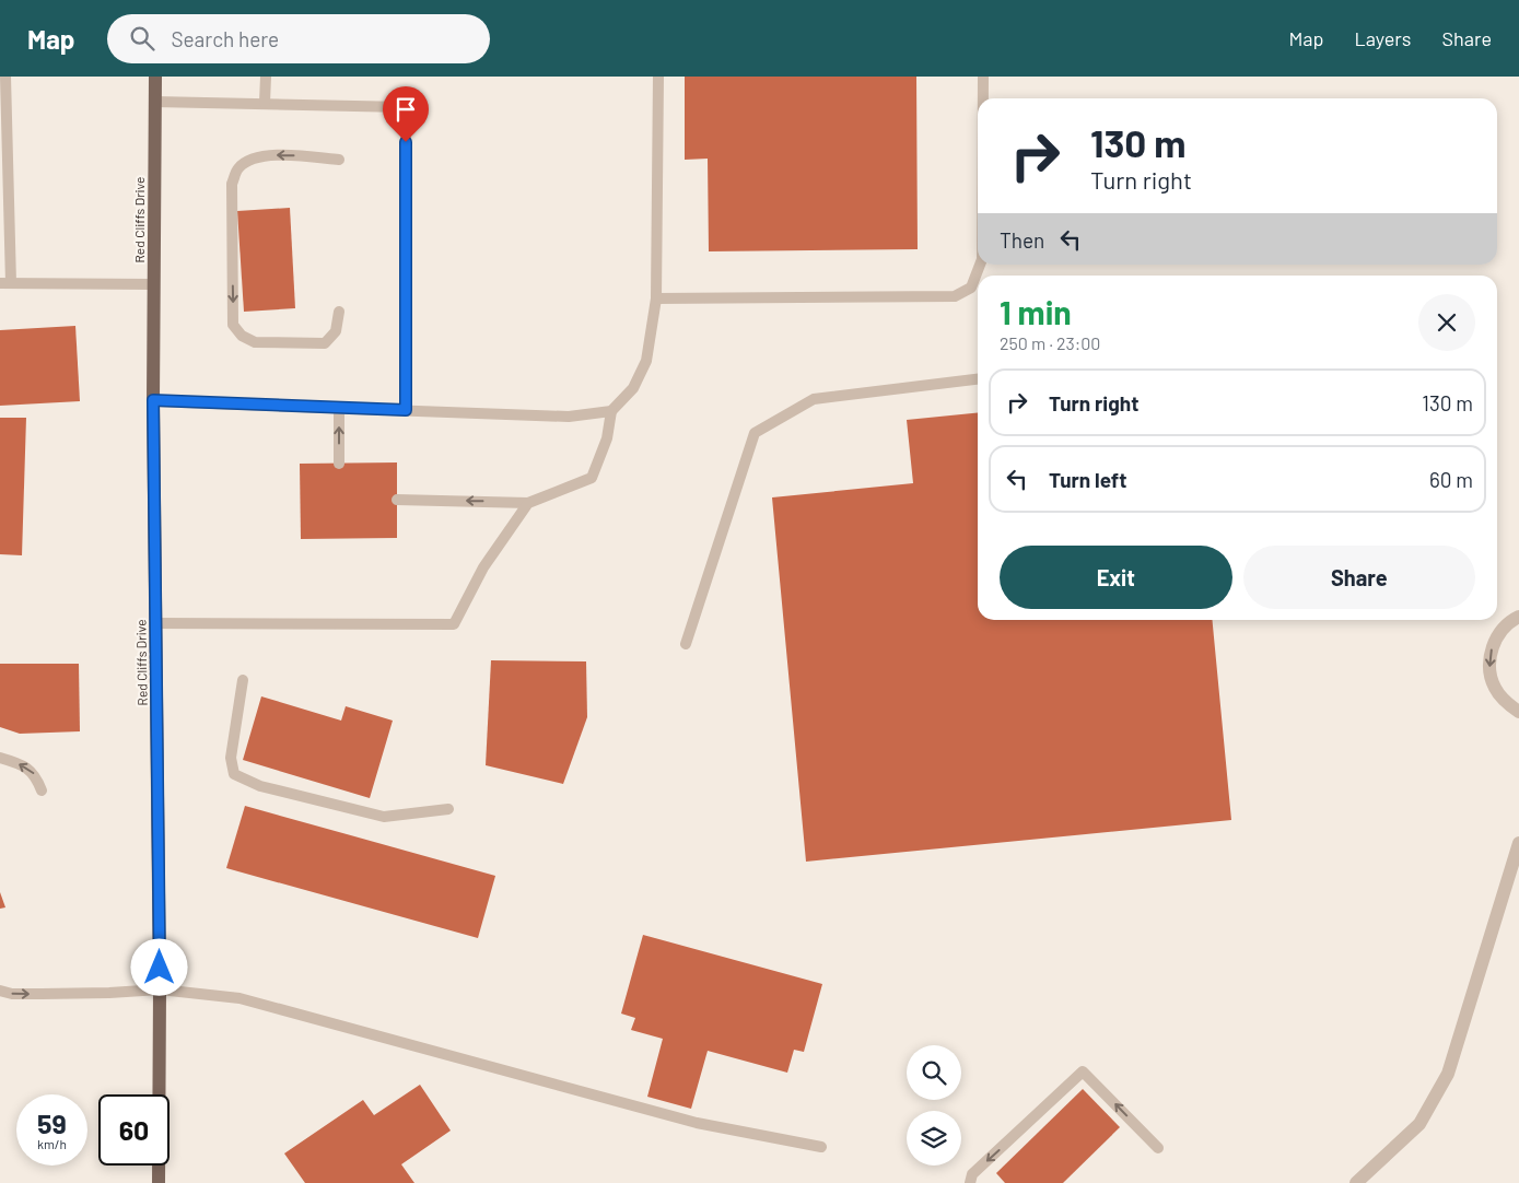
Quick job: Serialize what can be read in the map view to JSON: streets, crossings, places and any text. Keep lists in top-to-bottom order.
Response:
{
  "streets": {
    "main road": ["Red Cliffs Drive"]
  },
  "page": {
    "header": "Map",
    "search": "Search here",
    "nav": ["Map", "Layers", "Share"],
    "turn": ["130 m", "Turn right"],
    "then": "Then",
    "heading": ["1 min", "250 m · 23:00"],
    "list": [
      {
        "name": "Turn right",
        "value": "130 m"
      },
      {
        "name": "Turn left",
        "value": "60 m"
      }
    ],
    "buttons": ["Exit", "Share"],
    "speed": "59 km/h",
    "limit": "60"
  }
}
